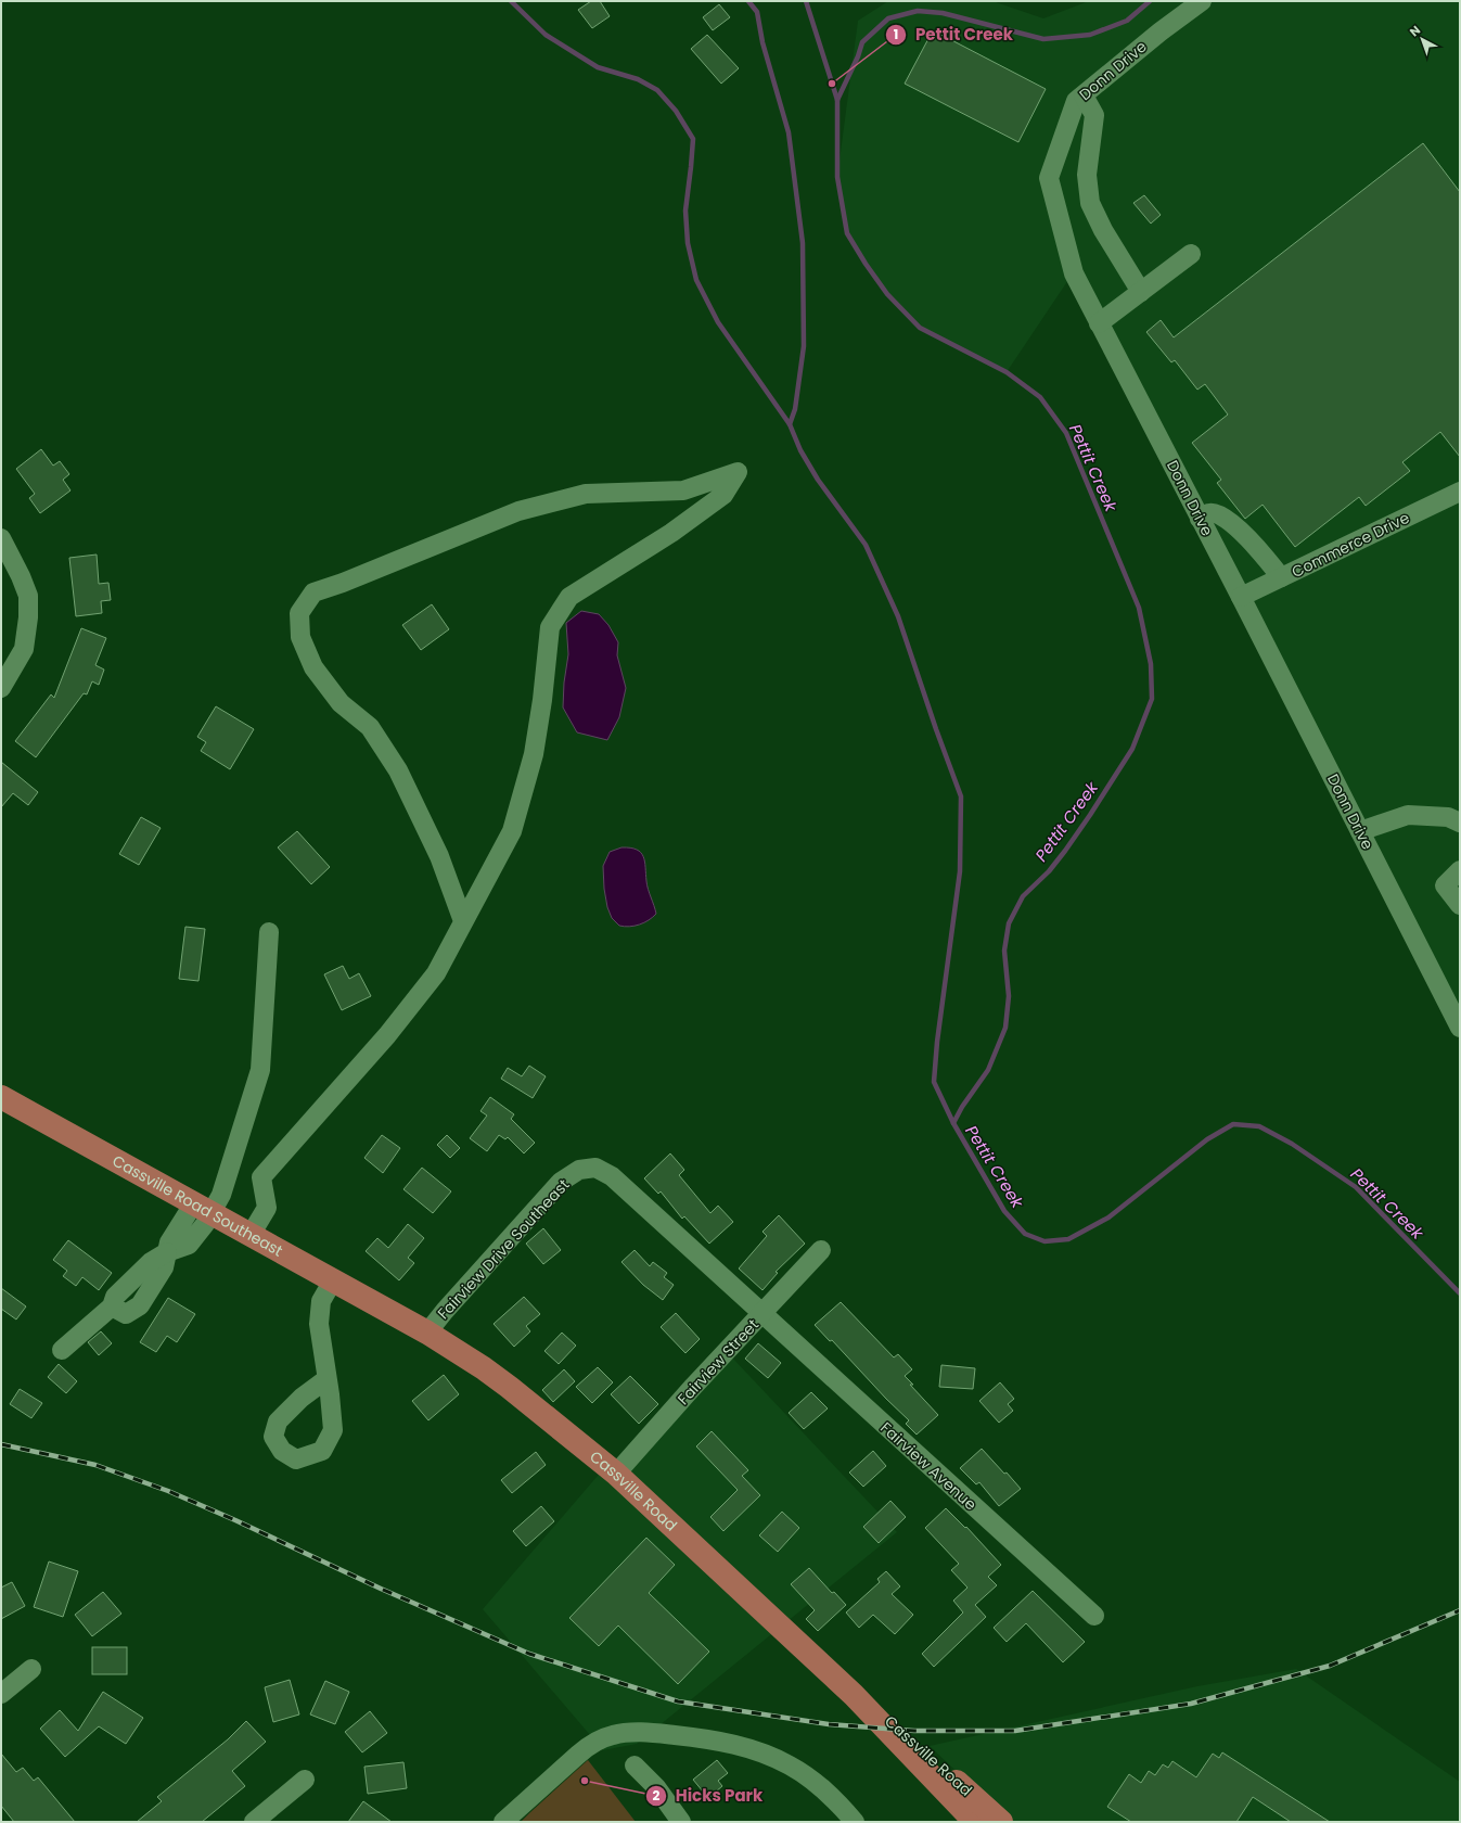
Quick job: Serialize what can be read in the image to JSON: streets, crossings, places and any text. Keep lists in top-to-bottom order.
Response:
{
  "streets": {
    "main road": ["Cassville Road Southeast", "Cassville Road"],
    "street": [
      "Donn Drive",
      "Commerce Drive",
      "Fairview Drive Southeast",
      "Fairview Street",
      "Fairview Avenue"
    ]
  },
  "crossings": [
    ["Donn Drive", "Commerce Drive"],
    ["Cassville Road Southeast", "Cassville Road"],
    ["Fairview Drive Southeast", "Fairview Street"],
    ["Fairview Drive Southeast", "Fairview Avenue"],
    ["Fairview Drive Southeast", "Cassville Road"],
    ["Fairview Street", "Fairview Avenue"],
    ["Fairview Street", "Cassville Road"]
  ],
  "water": ["Pettit Creek"],
  "places": ["Pettit Creek", "Hicks Park"],
  "north": "top left"
}
